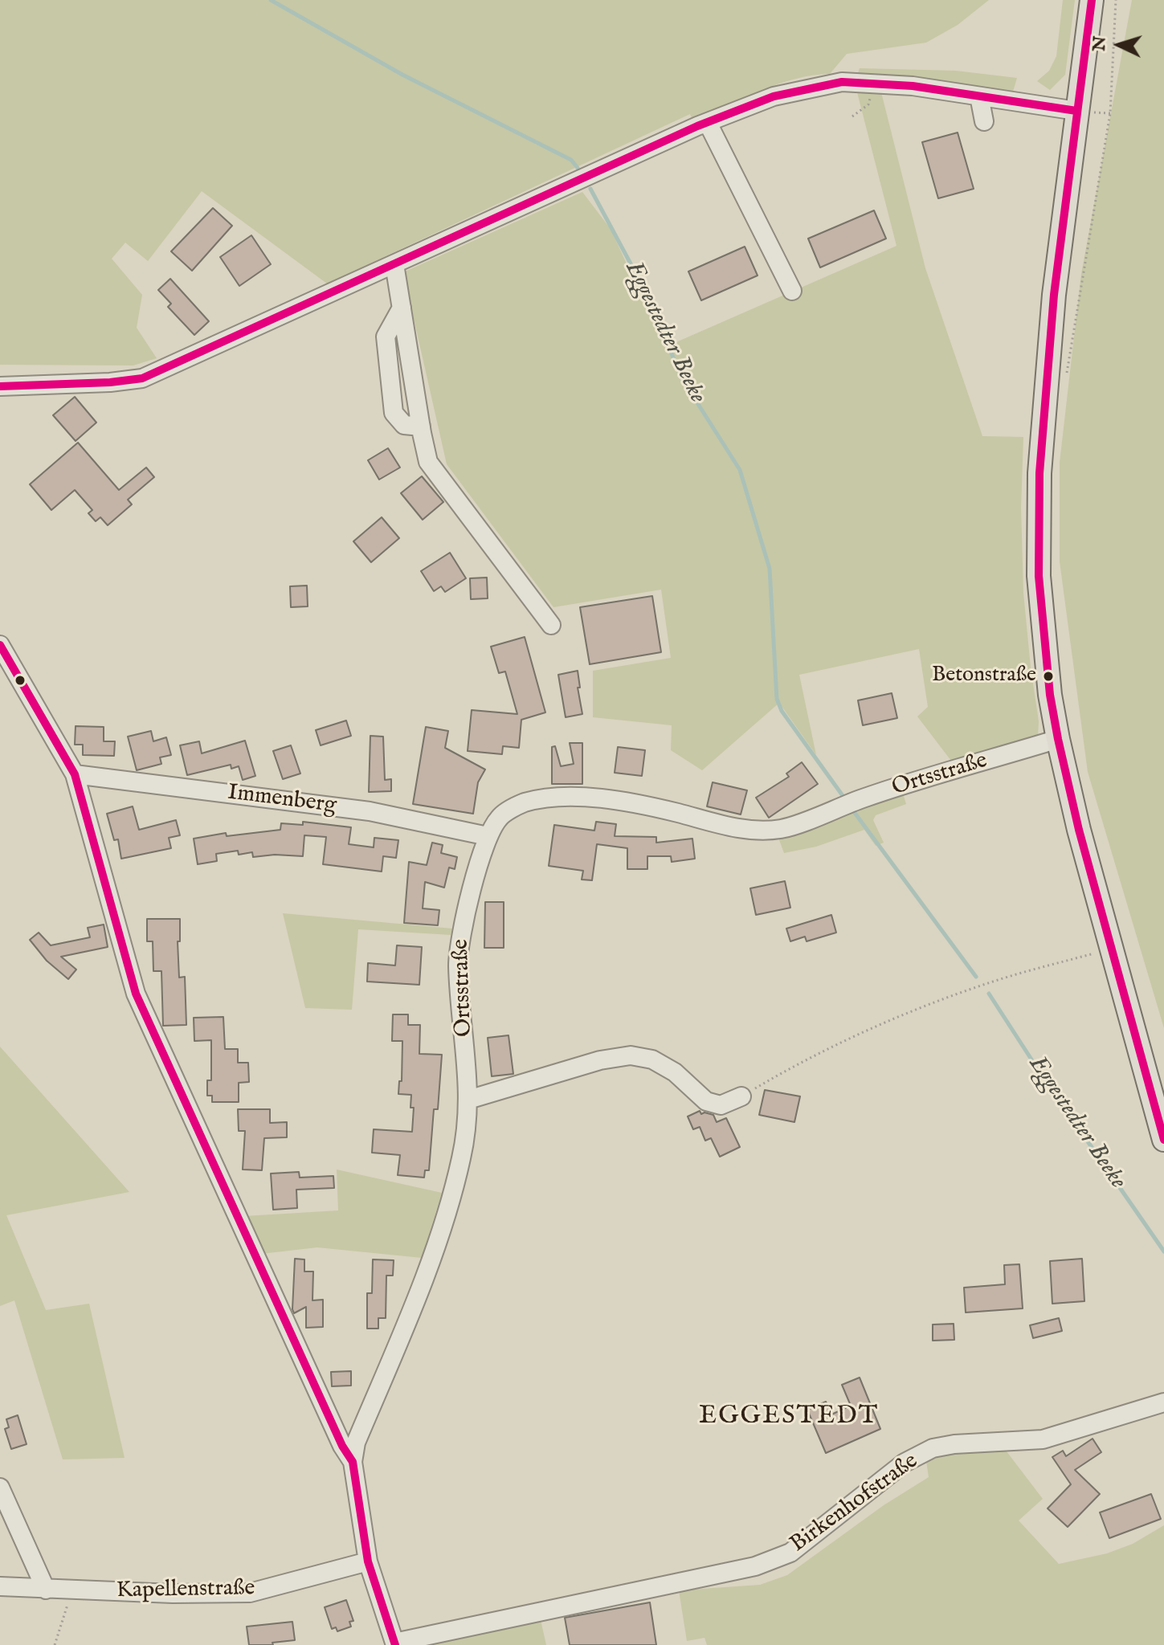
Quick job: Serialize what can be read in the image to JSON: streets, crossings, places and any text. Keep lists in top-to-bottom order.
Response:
{
  "streets": {
    "street": [
      "Ortsstraße",
      "Immenberg",
      "Birkenhofstraße",
      "Kapellenstraße"
    ]
  },
  "crossings": [
    ["Ortsstraße", "Immenberg"],
    ["Ortsstraße", "Birkenhofstraße"],
    ["Ortsstraße", "Kapellenstraße"]
  ],
  "districts": ["EGGESTEDT"],
  "water": ["Eggestedter Beeke"],
  "places": ["Betonstraße"],
  "north": "left"
}
